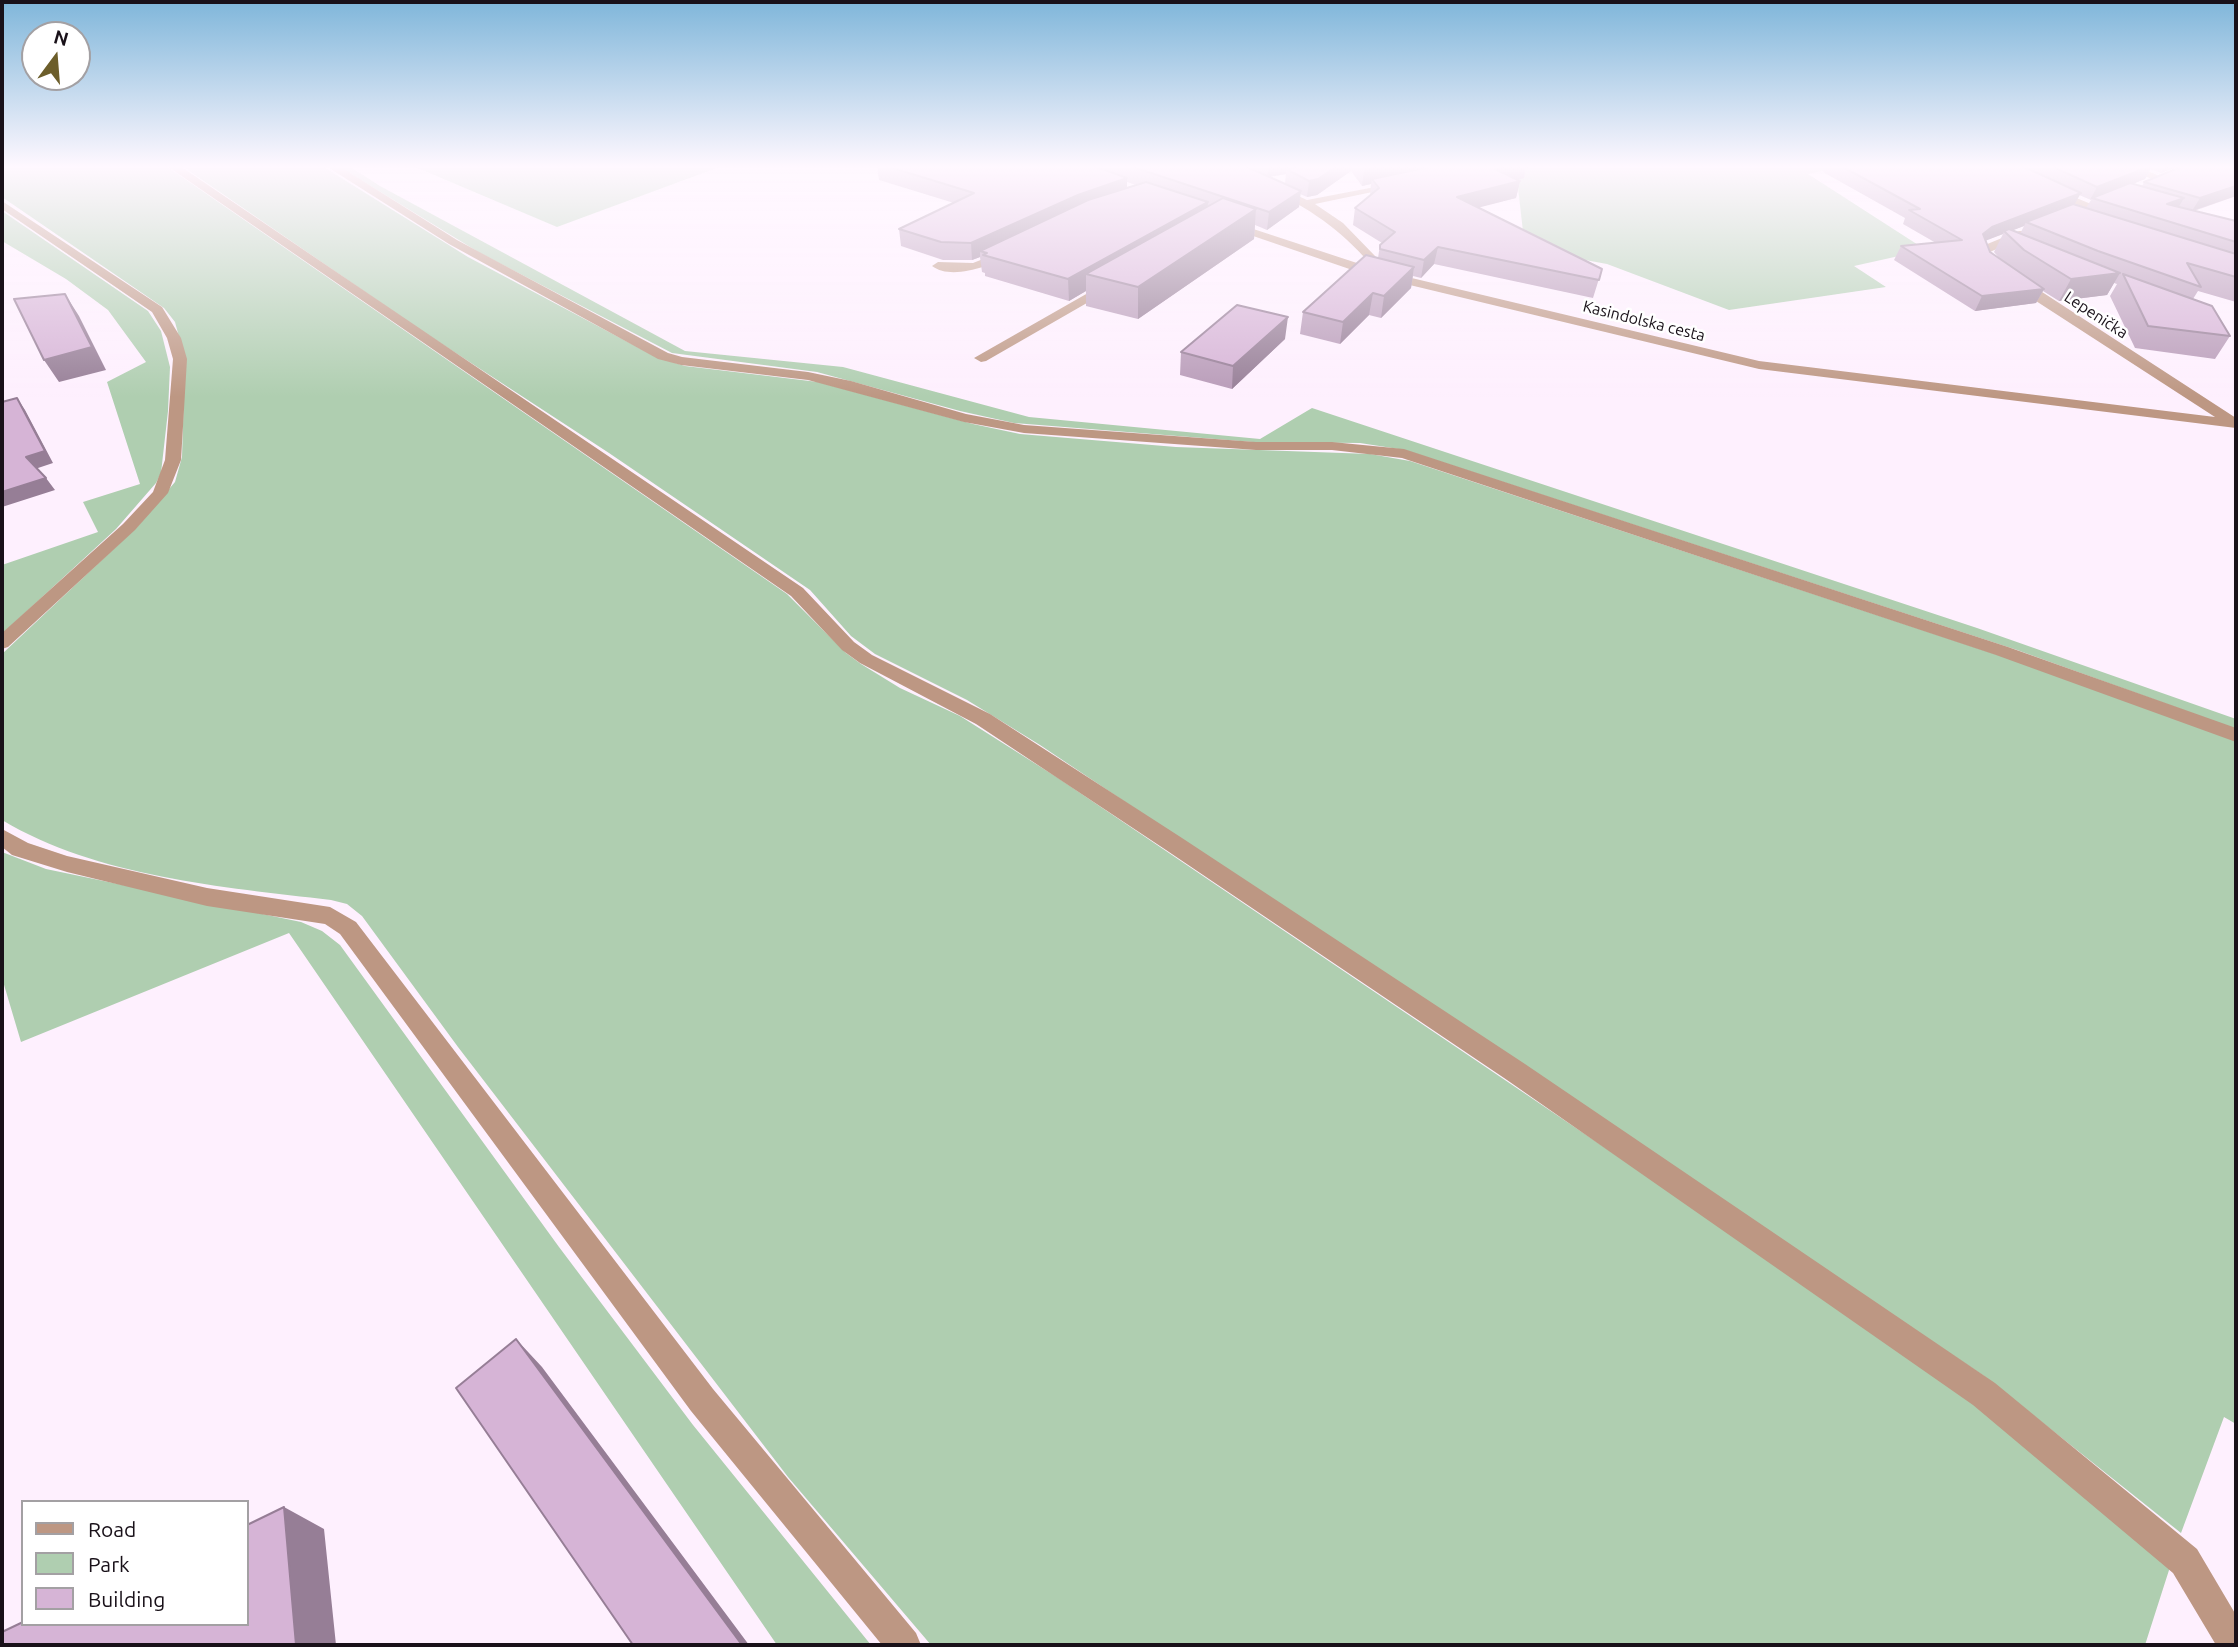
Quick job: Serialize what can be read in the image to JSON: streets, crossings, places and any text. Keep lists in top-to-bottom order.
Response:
{
  "streets": {
    "street": ["Lepenička", "Kasindolska cesta"]
  },
  "crossings": [
    ["Lepenička", "Kasindolska cesta"]
  ],
  "legend": ["Road", "Park", "Building"],
  "north": "top"
}
